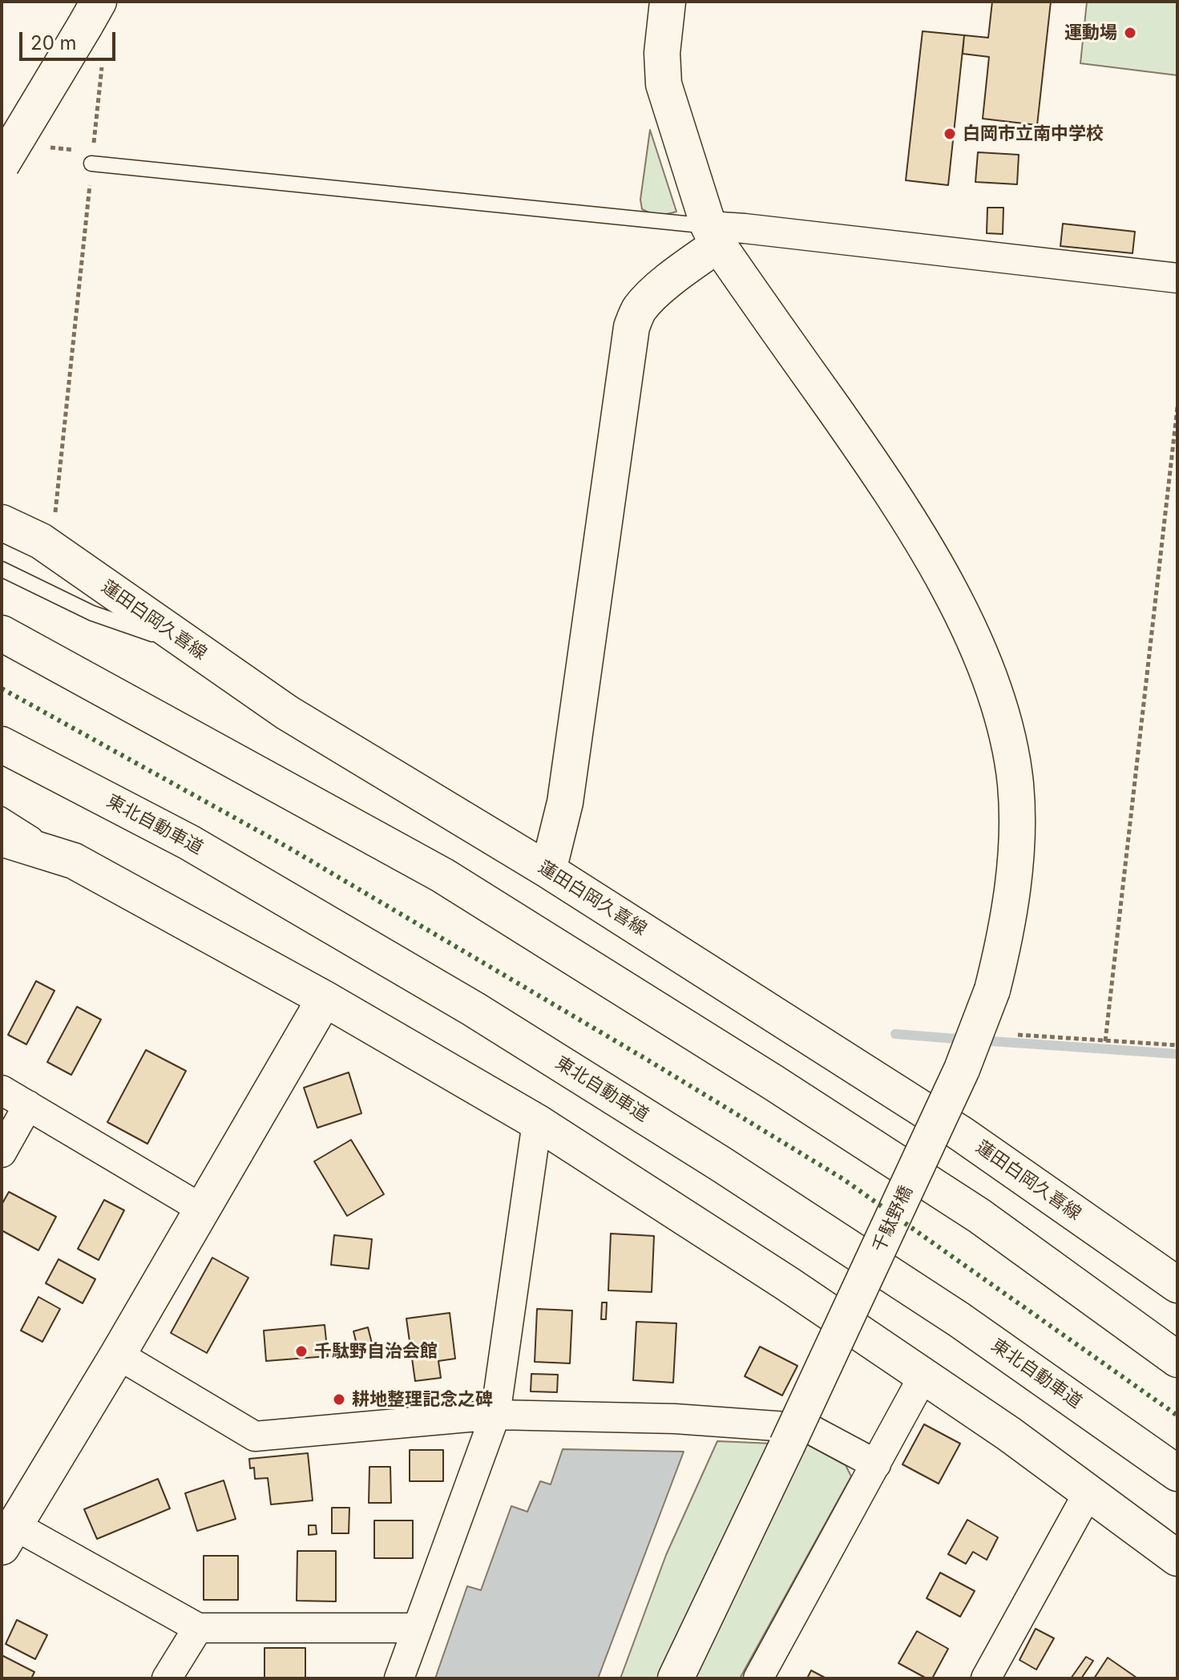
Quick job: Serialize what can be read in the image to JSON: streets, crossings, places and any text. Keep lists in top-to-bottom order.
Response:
{
  "streets": {
    "main road": ["蓮田白岡久喜線", "東北自動車道", "千駄野橋"]
  },
  "places": [
    "運動場",
    "白岡市立南中学校",
    "千駄野自治会館",
    "耕地整理記念之碑"
  ],
  "scale_bar": "20 m"
}
